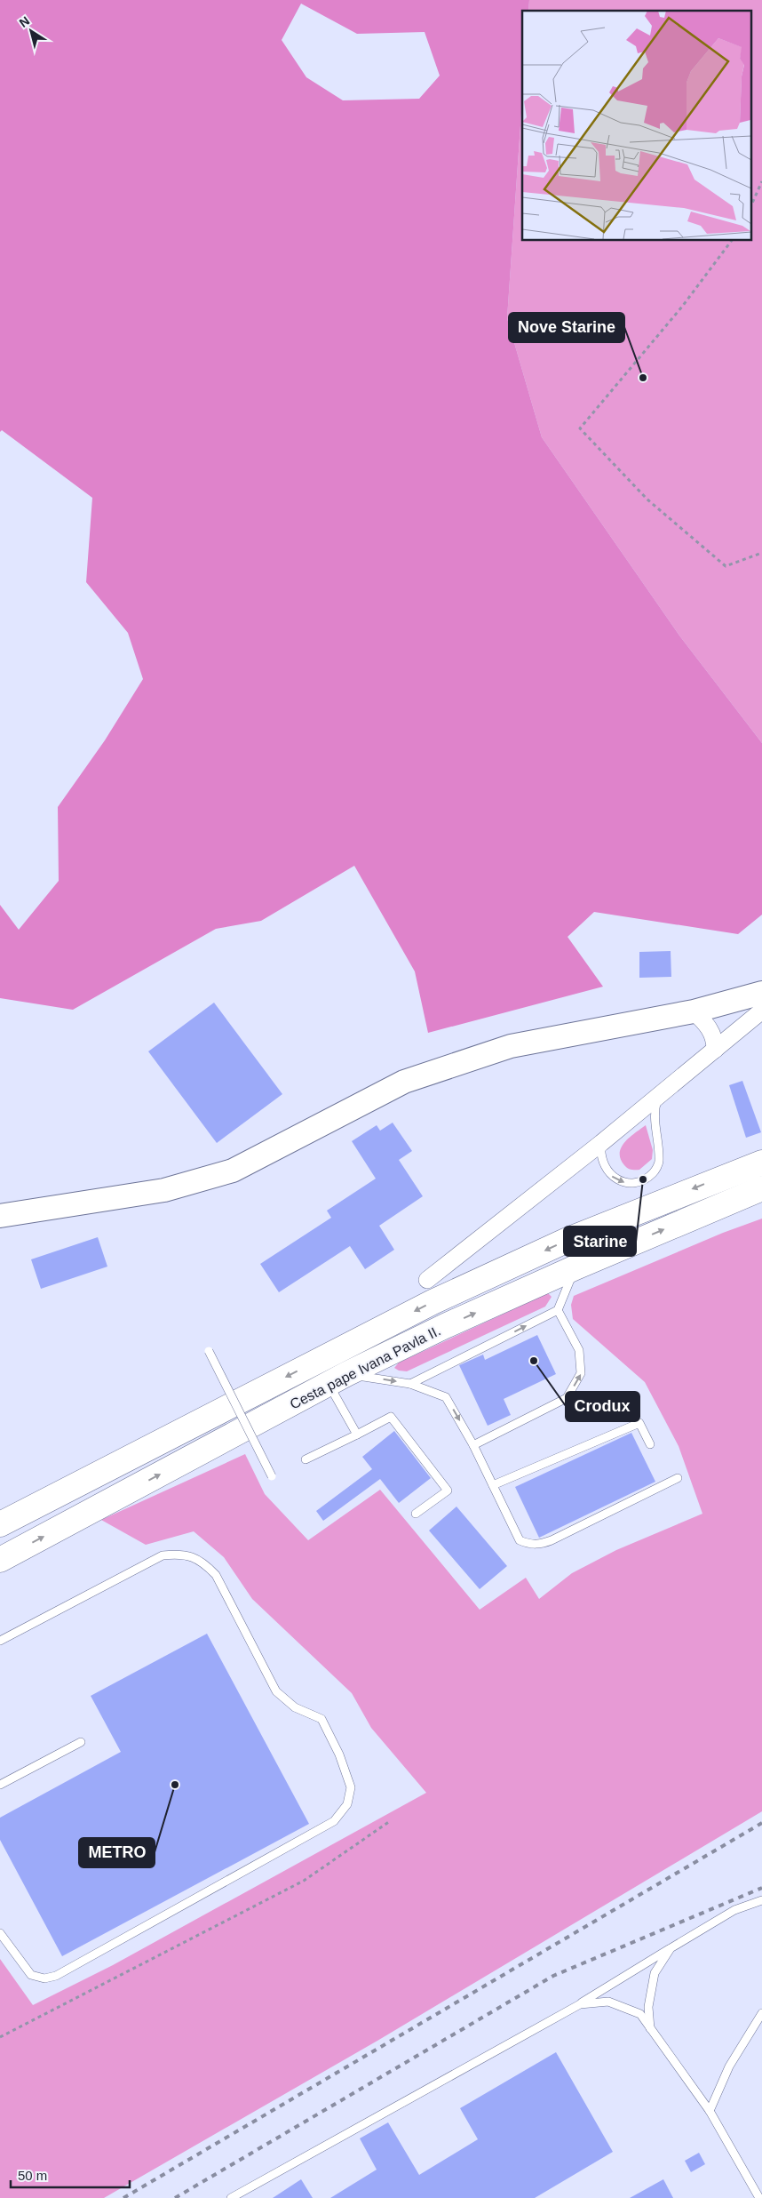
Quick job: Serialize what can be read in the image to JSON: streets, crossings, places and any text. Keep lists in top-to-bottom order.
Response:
{
  "streets": {
    "highway": ["Cesta pape Ivana Pavla II."]
  },
  "places": [
    "Nove Starine",
    "Starine",
    "Crodux",
    "METRO"
  ],
  "scale_bar": "50 m",
  "north": "top left"
}
